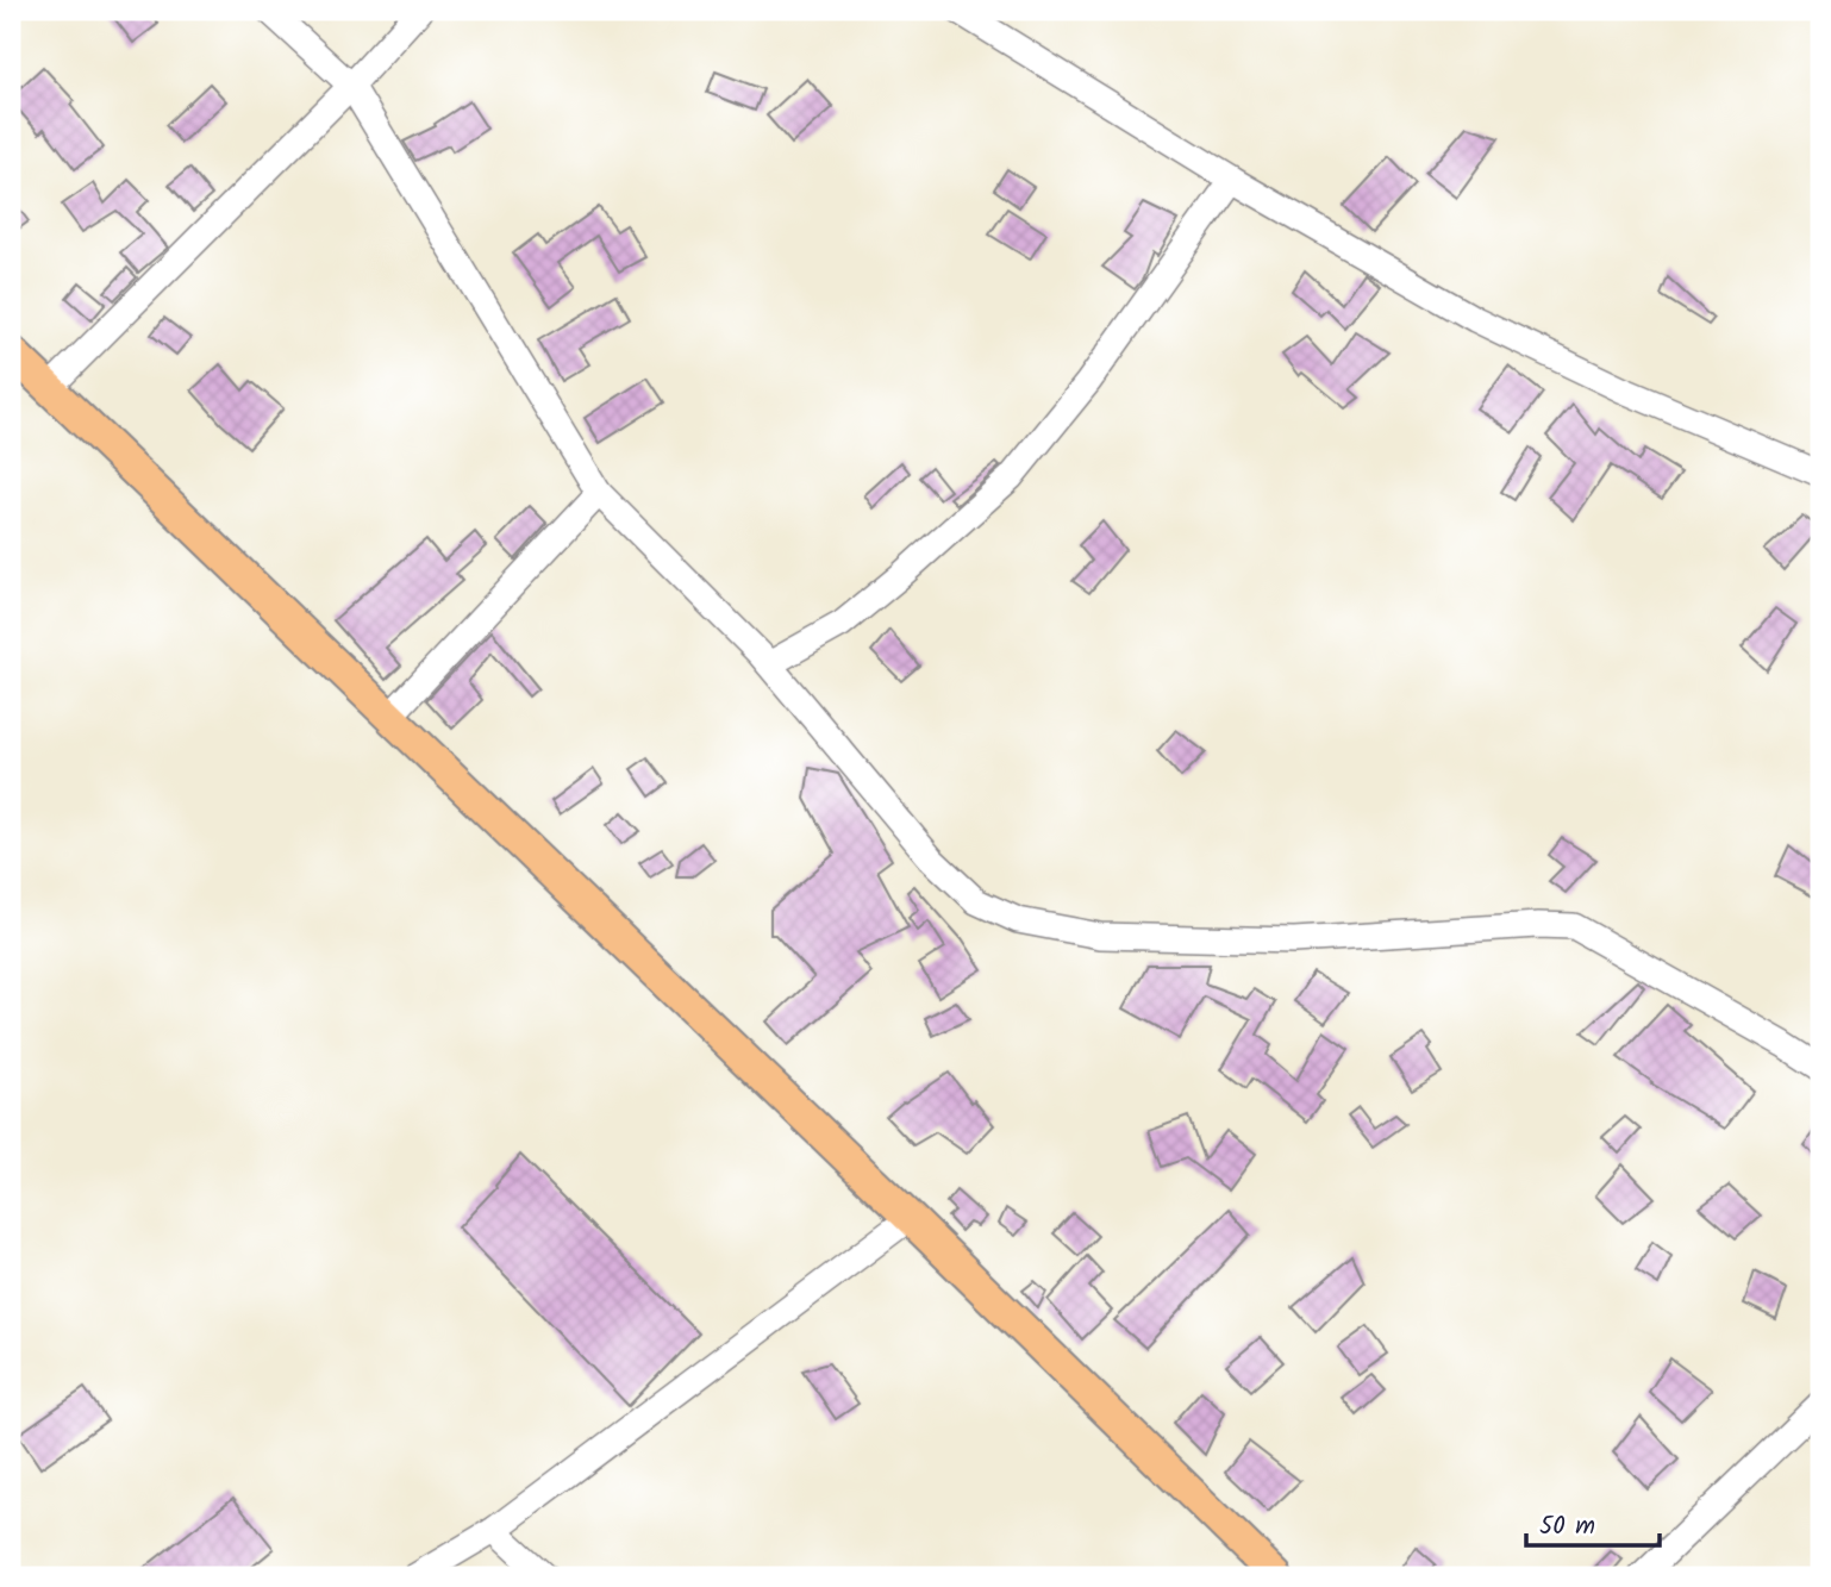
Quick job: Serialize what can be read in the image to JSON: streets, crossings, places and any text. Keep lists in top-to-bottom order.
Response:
{
  "scale_bar": "50 m"
}
